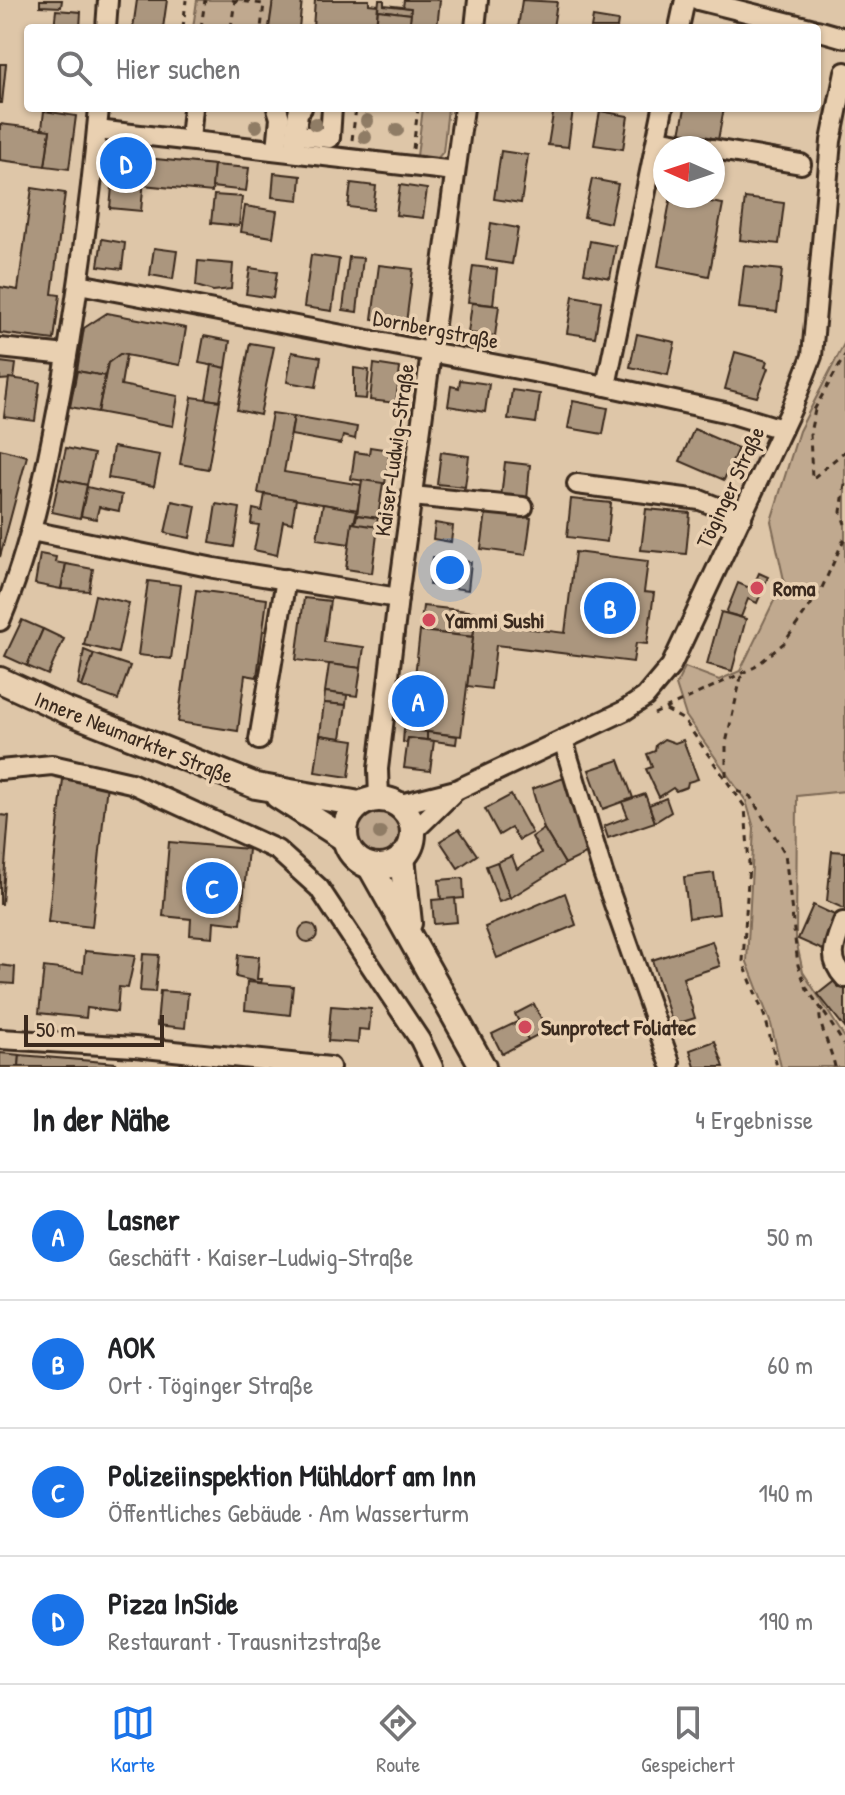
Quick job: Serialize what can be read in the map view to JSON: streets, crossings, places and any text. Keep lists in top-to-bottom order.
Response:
{
  "streets": {
    "main road": ["Innere Neumarkter Straße"],
    "street": ["Dornbergstraße", "Kaiser-Ludwig-Straße", "Töginger Straße"]
  },
  "crossings": [
    ["Dornbergstraße", "Kaiser-Ludwig-Straße"],
    ["Dornbergstraße", "Töginger Straße"],
    ["Kaiser-Ludwig-Straße", "Töginger Straße"],
    ["Kaiser-Ludwig-Straße", "Innere Neumarkter Straße"],
    ["Töginger Straße", "Innere Neumarkter Straße"]
  ],
  "places": ["Roma", "Yammi Sushi", "Sunprotect Foliatec"],
  "scale_bar": "50 m",
  "north": "left",
  "page": {
    "search": "Hier suchen",
    "pins": [
      "D",
      "B",
      "A",
      "C"
    ],
    "scale": "50 m",
    "heading": ["In der Nähe", "4 Ergebnisse"],
    "list": [
      {
        "mark": "A",
        "name": "Lasner",
        "note": "Geschäft · Kaiser-Ludwig-Straße",
        "value": "50 m"
      },
      {
        "mark": "B",
        "name": "AOK",
        "note": "Ort · Töginger Straße",
        "value": "60 m"
      },
      {
        "mark": "C",
        "name": "Polizeiinspektion Mühldorf am Inn",
        "note": "Öffentliches Gebäude · Am Wasserturm",
        "value": "140 m"
      },
      {
        "mark": "D",
        "name": "Pizza InSide",
        "note": "Restaurant · Trausnitzstraße",
        "value": "190 m"
      }
    ],
    "nav": ["Karte", "Route", "Gespeichert"]
  }
}
